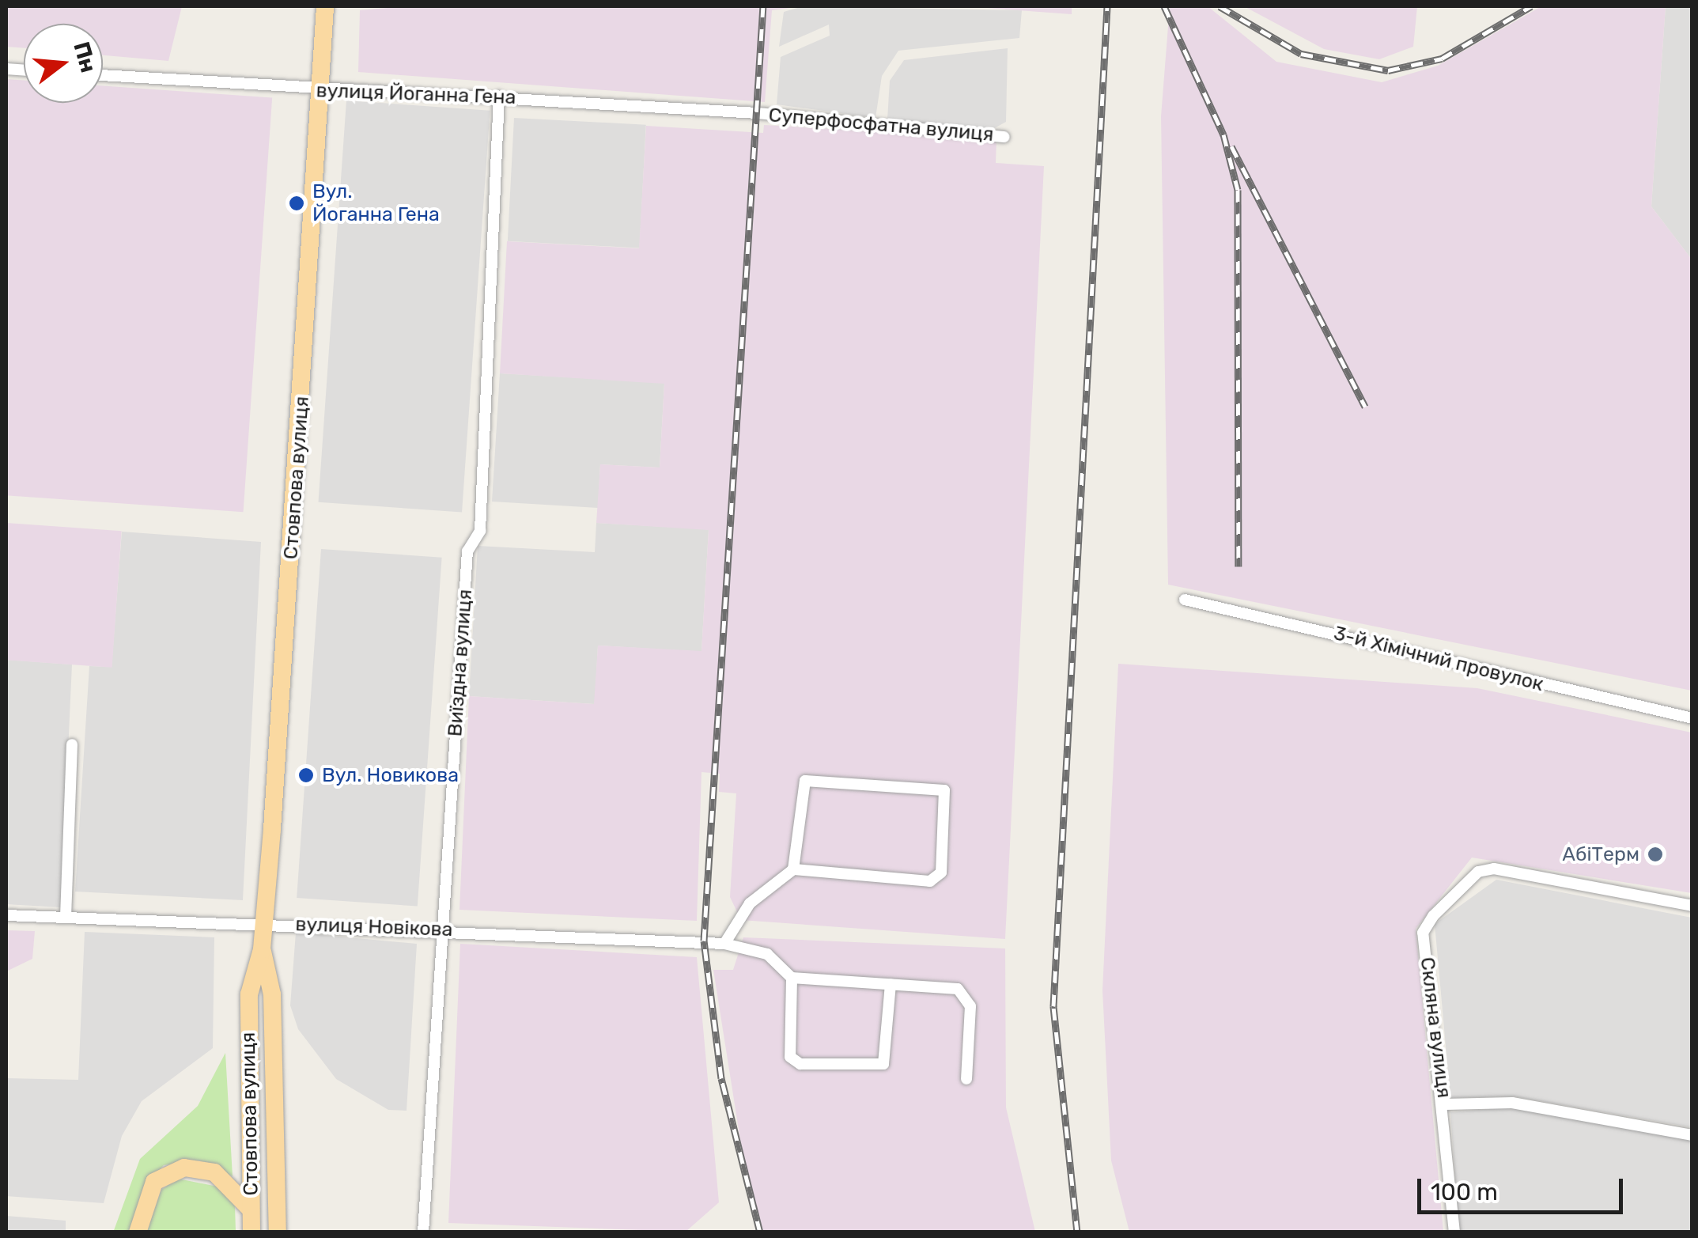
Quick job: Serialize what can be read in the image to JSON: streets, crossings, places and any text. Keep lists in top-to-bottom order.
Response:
{
  "streets": {
    "main road": ["Стовпова вулиця"],
    "street": [
      "вулиця Йоганна Гена",
      "Суперфосфатна вулиця",
      "3-й Хімічний провулок",
      "Виїздна вулиця",
      "вулиця Новікова",
      "Скляна вулиця"
    ]
  },
  "crossings": [
    ["вулиця Йоганна Гена", "Суперфосфатна вулиця"],
    ["вулиця Йоганна Гена", "Стовпова вулиця"],
    ["вулиця Йоганна Гена", "Виїздна вулиця"],
    ["Стовпова вулиця", "вулиця Новікова"],
    ["Виїздна вулиця", "вулиця Новікова"]
  ],
  "places": ["Вул. Йоганна Гена", "Вул. Новикова", "АбіТерм"],
  "scale_bar": "100 m",
  "north": "right"
}
